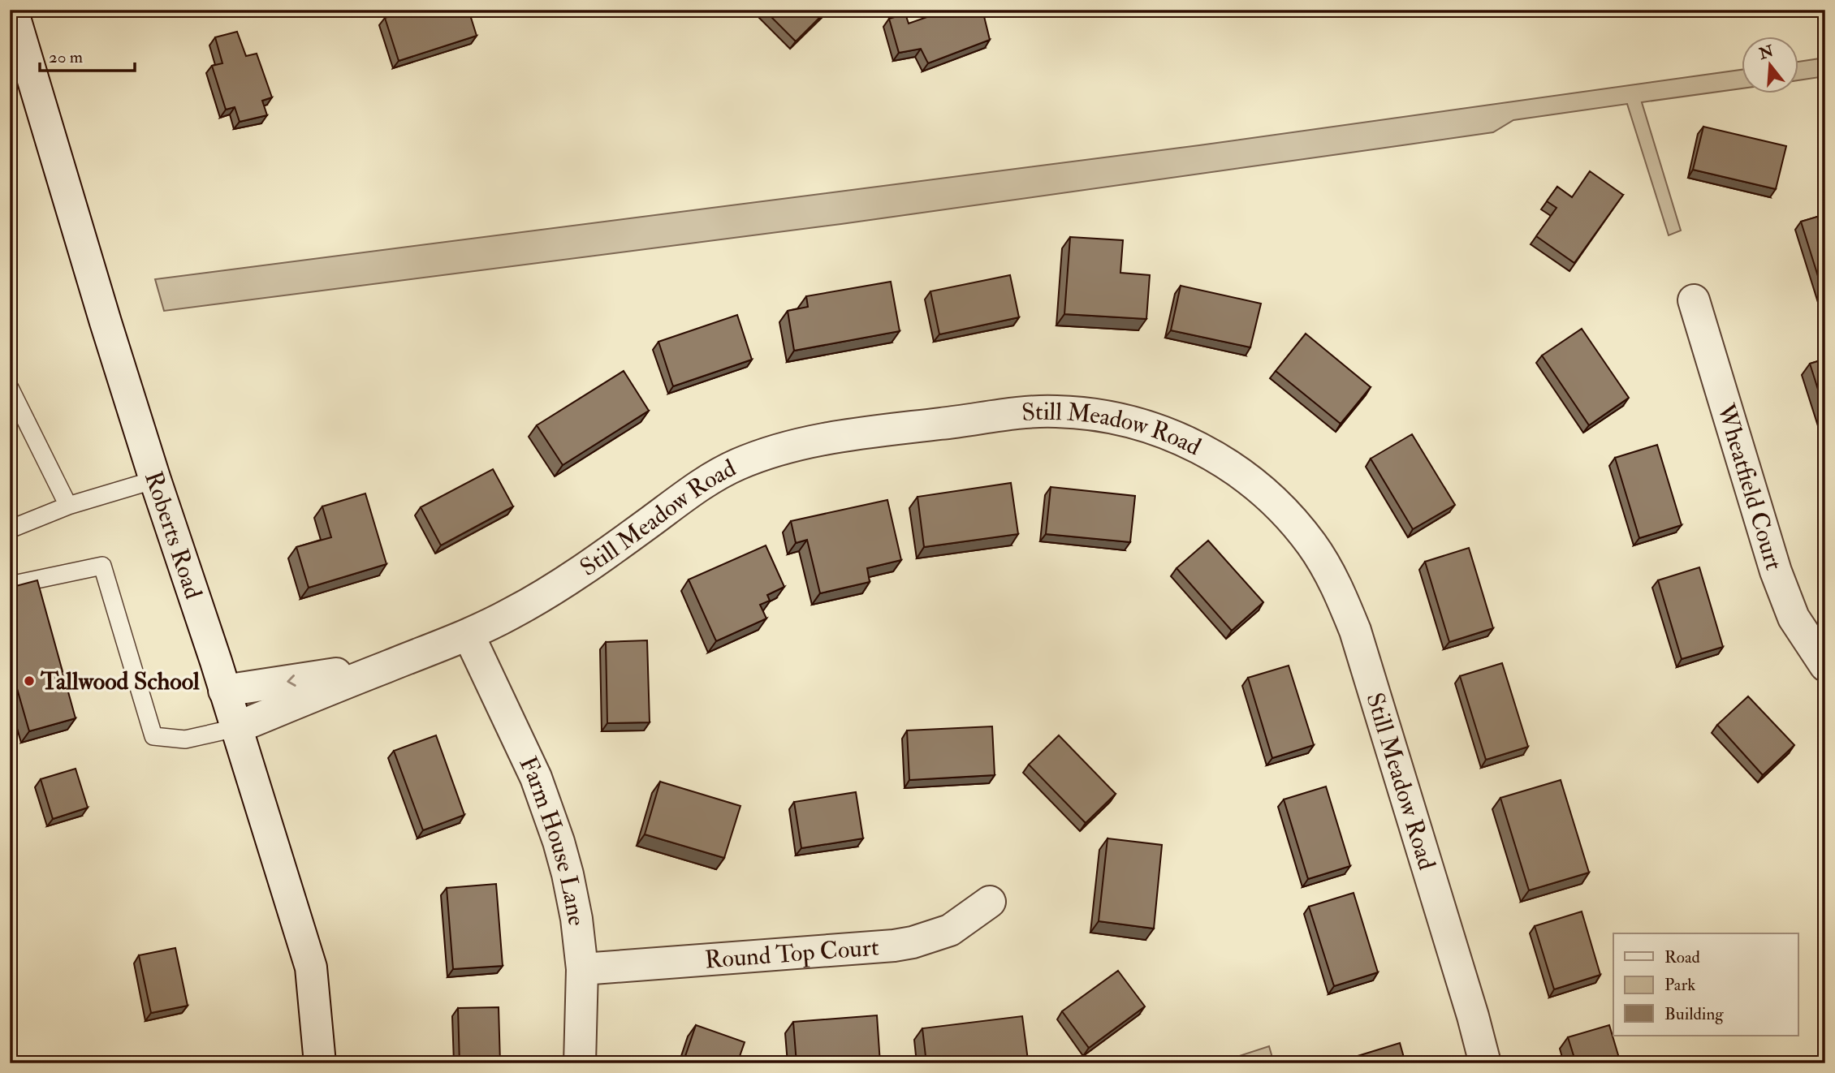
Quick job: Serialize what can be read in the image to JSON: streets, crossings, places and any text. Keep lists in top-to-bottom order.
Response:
{
  "streets": {
    "street": [
      "Still Meadow Road",
      "Wheatfield Court",
      "Roberts Road",
      "Farm House Lane",
      "Round Top Court"
    ]
  },
  "crossings": [
    ["Still Meadow Road", "Roberts Road"],
    ["Still Meadow Road", "Farm House Lane"],
    ["Farm House Lane", "Round Top Court"]
  ],
  "places": ["Tallwood School"],
  "legend": ["Road", "Park", "Building"],
  "scale_bar": "20 m",
  "north": "top"
}
